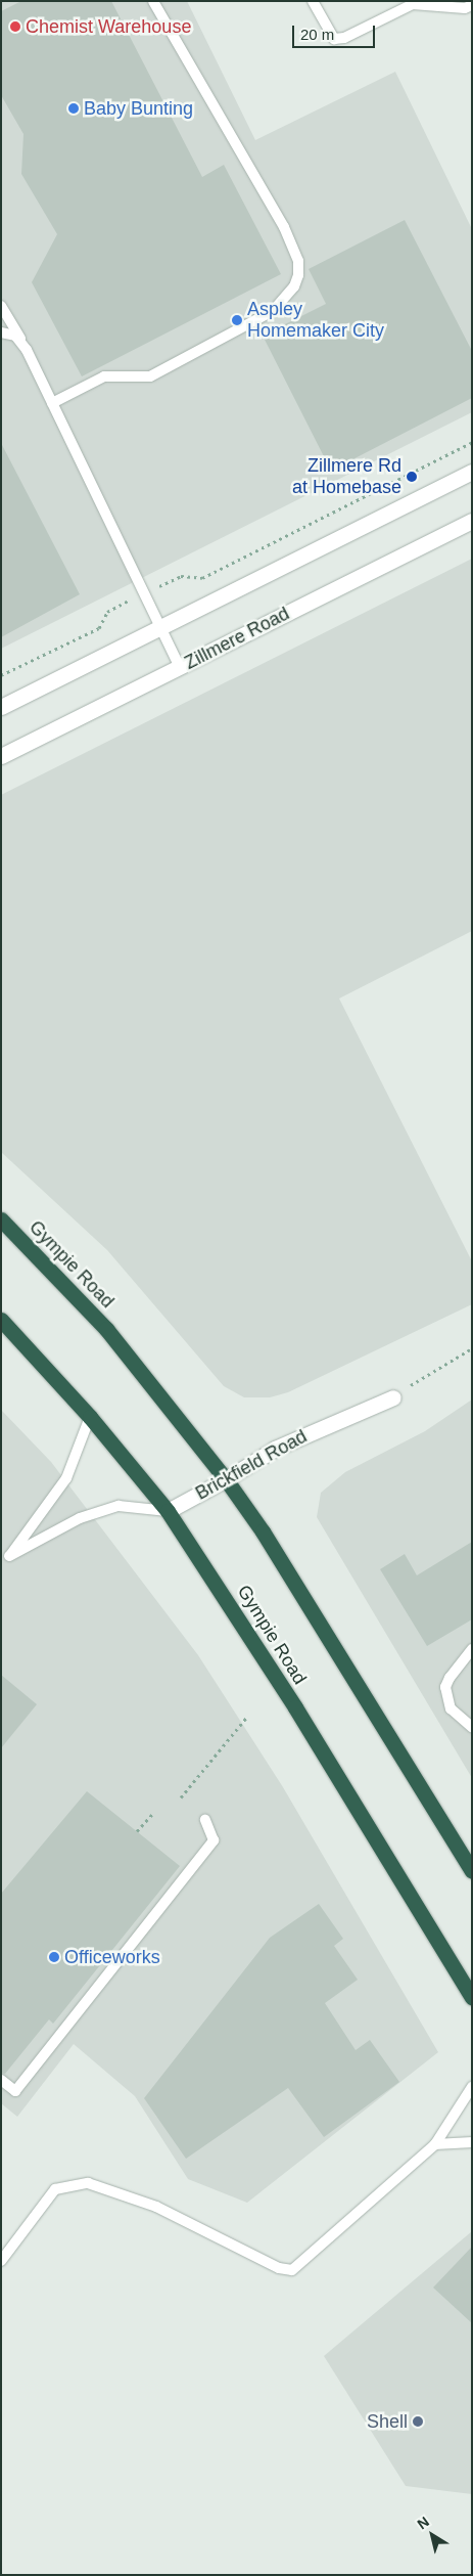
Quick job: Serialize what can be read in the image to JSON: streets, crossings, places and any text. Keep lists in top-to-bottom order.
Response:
{
  "streets": {
    "highway": ["Gympie Road"],
    "main road": ["Zillmere Road", "Brickfield Road"]
  },
  "crossings": [
    ["Gympie Road", "Brickfield Road"]
  ],
  "places": [
    "Chemist Warehouse",
    "Baby Bunting",
    "Aspley Homemaker City",
    "Zillmere Rd at Homebase",
    "Officeworks",
    "Shell"
  ],
  "scale_bar": "20 m",
  "north": "top left"
}
